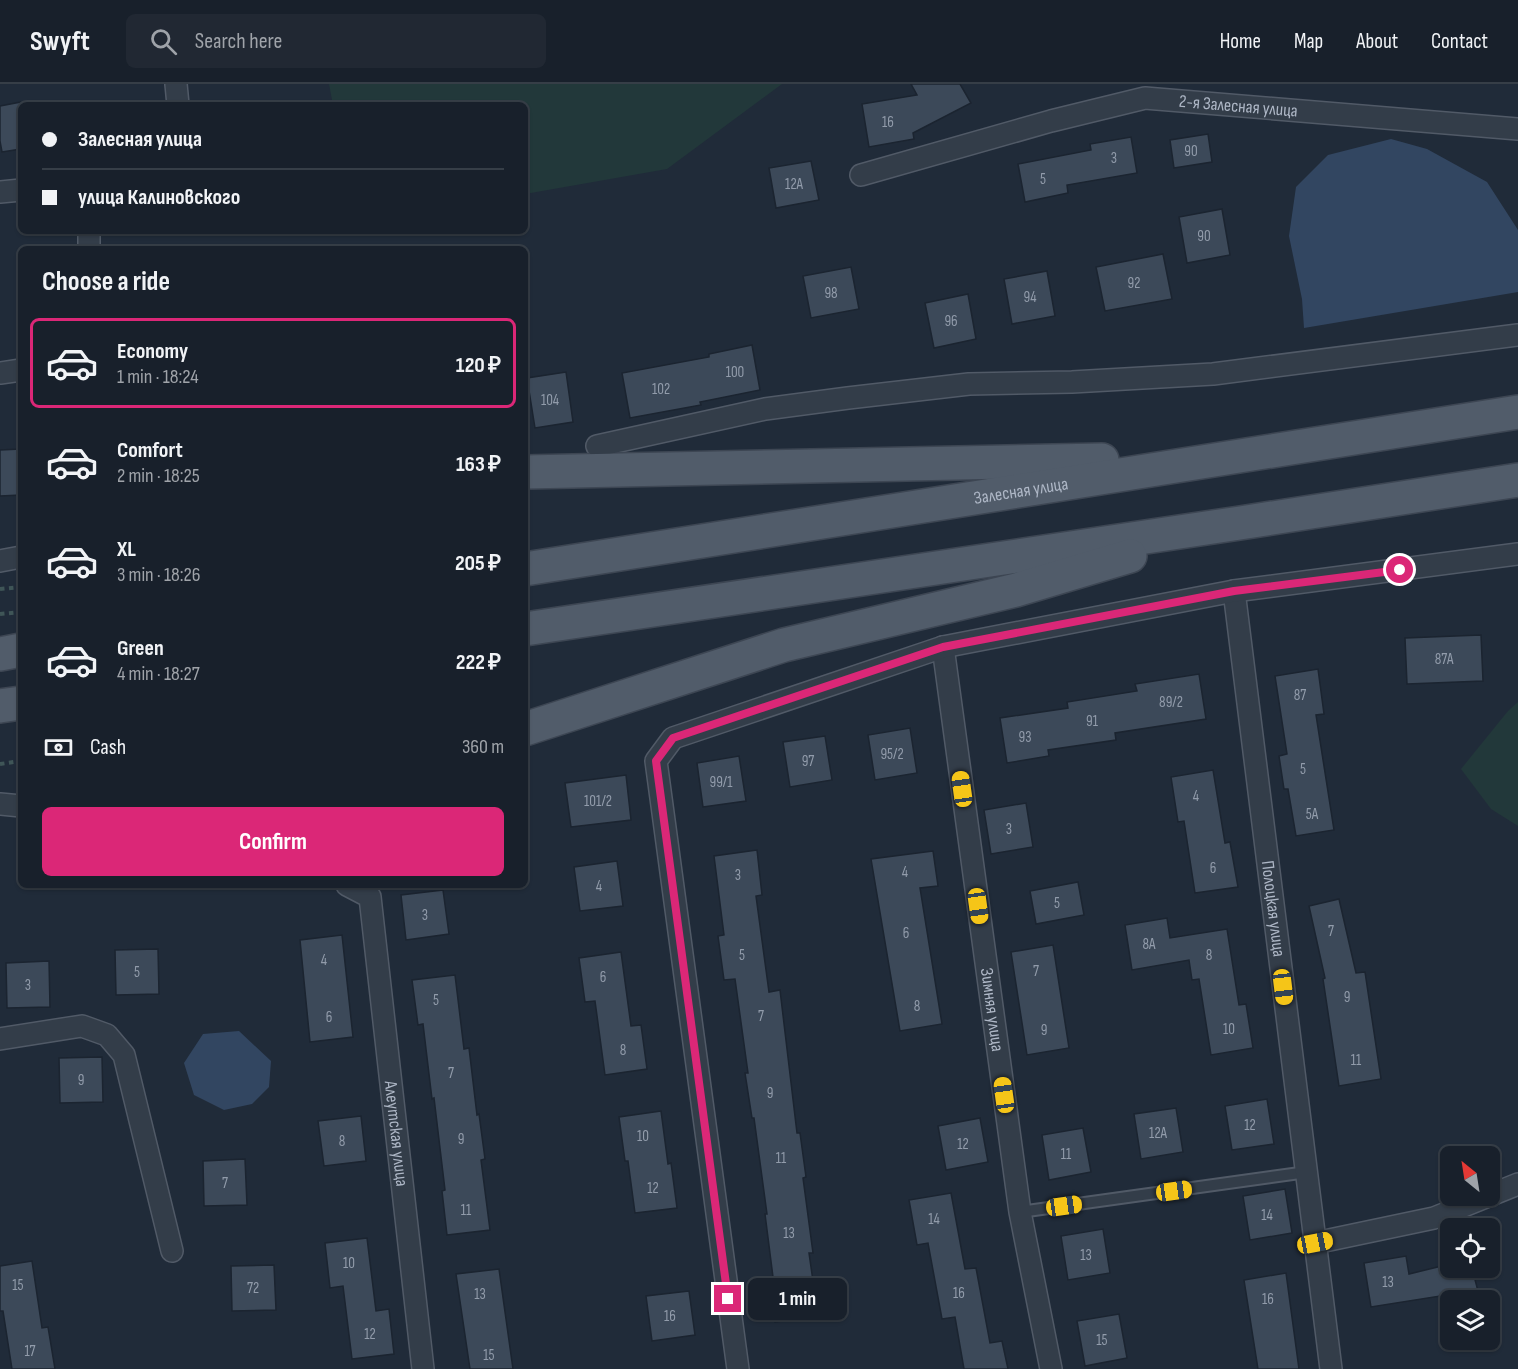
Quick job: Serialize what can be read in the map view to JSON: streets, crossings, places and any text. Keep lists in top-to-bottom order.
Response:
{
  "streets": {
    "main road": ["Залесная улица"],
    "street": [
      "2-я Залесная улица",
      "Полоцкая улица",
      "Зимняя улица",
      "Алеутская улица"
    ]
  },
  "house_numbers": [
    "16",
    "90",
    "3",
    "5",
    "12А",
    "90",
    "92",
    "98",
    "94",
    "96",
    "100",
    "102",
    "104",
    "87А",
    "87",
    "89/2",
    "91",
    "93",
    "95/2",
    "97",
    "5",
    "99/1",
    "4",
    "101/2",
    "5А",
    "3",
    "6",
    "4",
    "3",
    "4",
    "5",
    "3",
    "7",
    "6",
    "8А",
    "5",
    "8",
    "4",
    "7",
    "5",
    "6",
    "3",
    "9",
    "5",
    "8",
    "7",
    "6",
    "10",
    "9",
    "8",
    "11",
    "7",
    "9",
    "9",
    "12",
    "12А",
    "10",
    "9",
    "8",
    "12",
    "11",
    "11",
    "7",
    "12",
    "11",
    "14",
    "14",
    "13",
    "13",
    "10",
    "13",
    "15",
    "72",
    "16",
    "13",
    "16",
    "16",
    "12",
    "15",
    "17",
    "15"
  ],
  "north": "top left",
  "page": {
    "header": "Swyft",
    "search": "Search here",
    "nav": [
      "Home",
      "Map",
      "About",
      "Contact"
    ],
    "banner": ["Залесная улица", "улица Калиновского"],
    "heading": "Choose a ride",
    "list": [
      {
        "name": "Economy",
        "note": "1 min · 18:24",
        "value": "120 ₽"
      },
      {
        "name": "Comfort",
        "note": "2 min · 18:25",
        "value": "163 ₽"
      },
      {
        "name": "XL",
        "note": "3 min · 18:26",
        "value": "205 ₽"
      },
      {
        "name": "Green",
        "note": "4 min · 18:27",
        "value": "222 ₽"
      }
    ],
    "pay": ["Cash", "360 m"],
    "buttons": "Confirm",
    "bubble": "1 min"
  }
}
